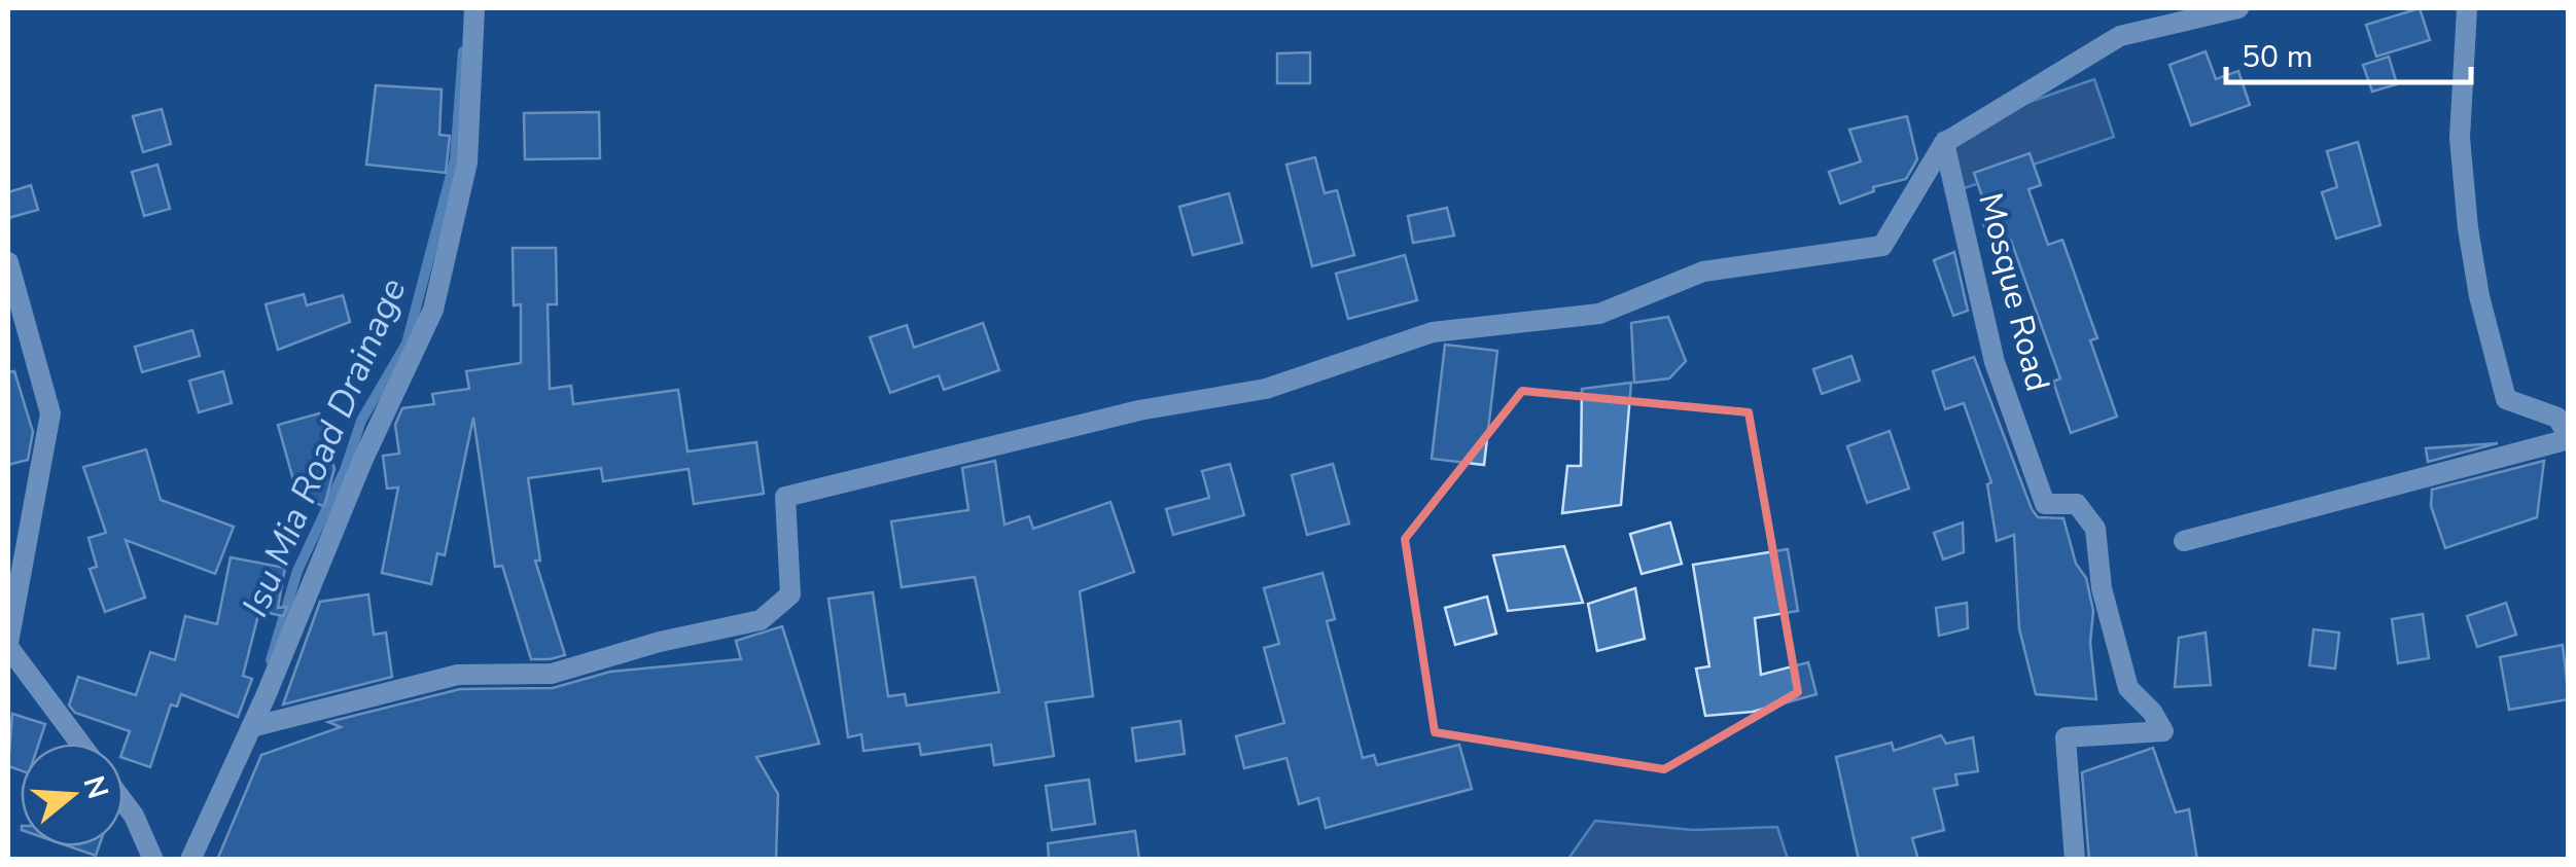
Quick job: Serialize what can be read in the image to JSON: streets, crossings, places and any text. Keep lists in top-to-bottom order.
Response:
{
  "streets": {
    "street": ["Mosque Road"]
  },
  "water": ["Isu Mia Road Drainage"],
  "scale_bar": "50 m",
  "north": "right"
}
